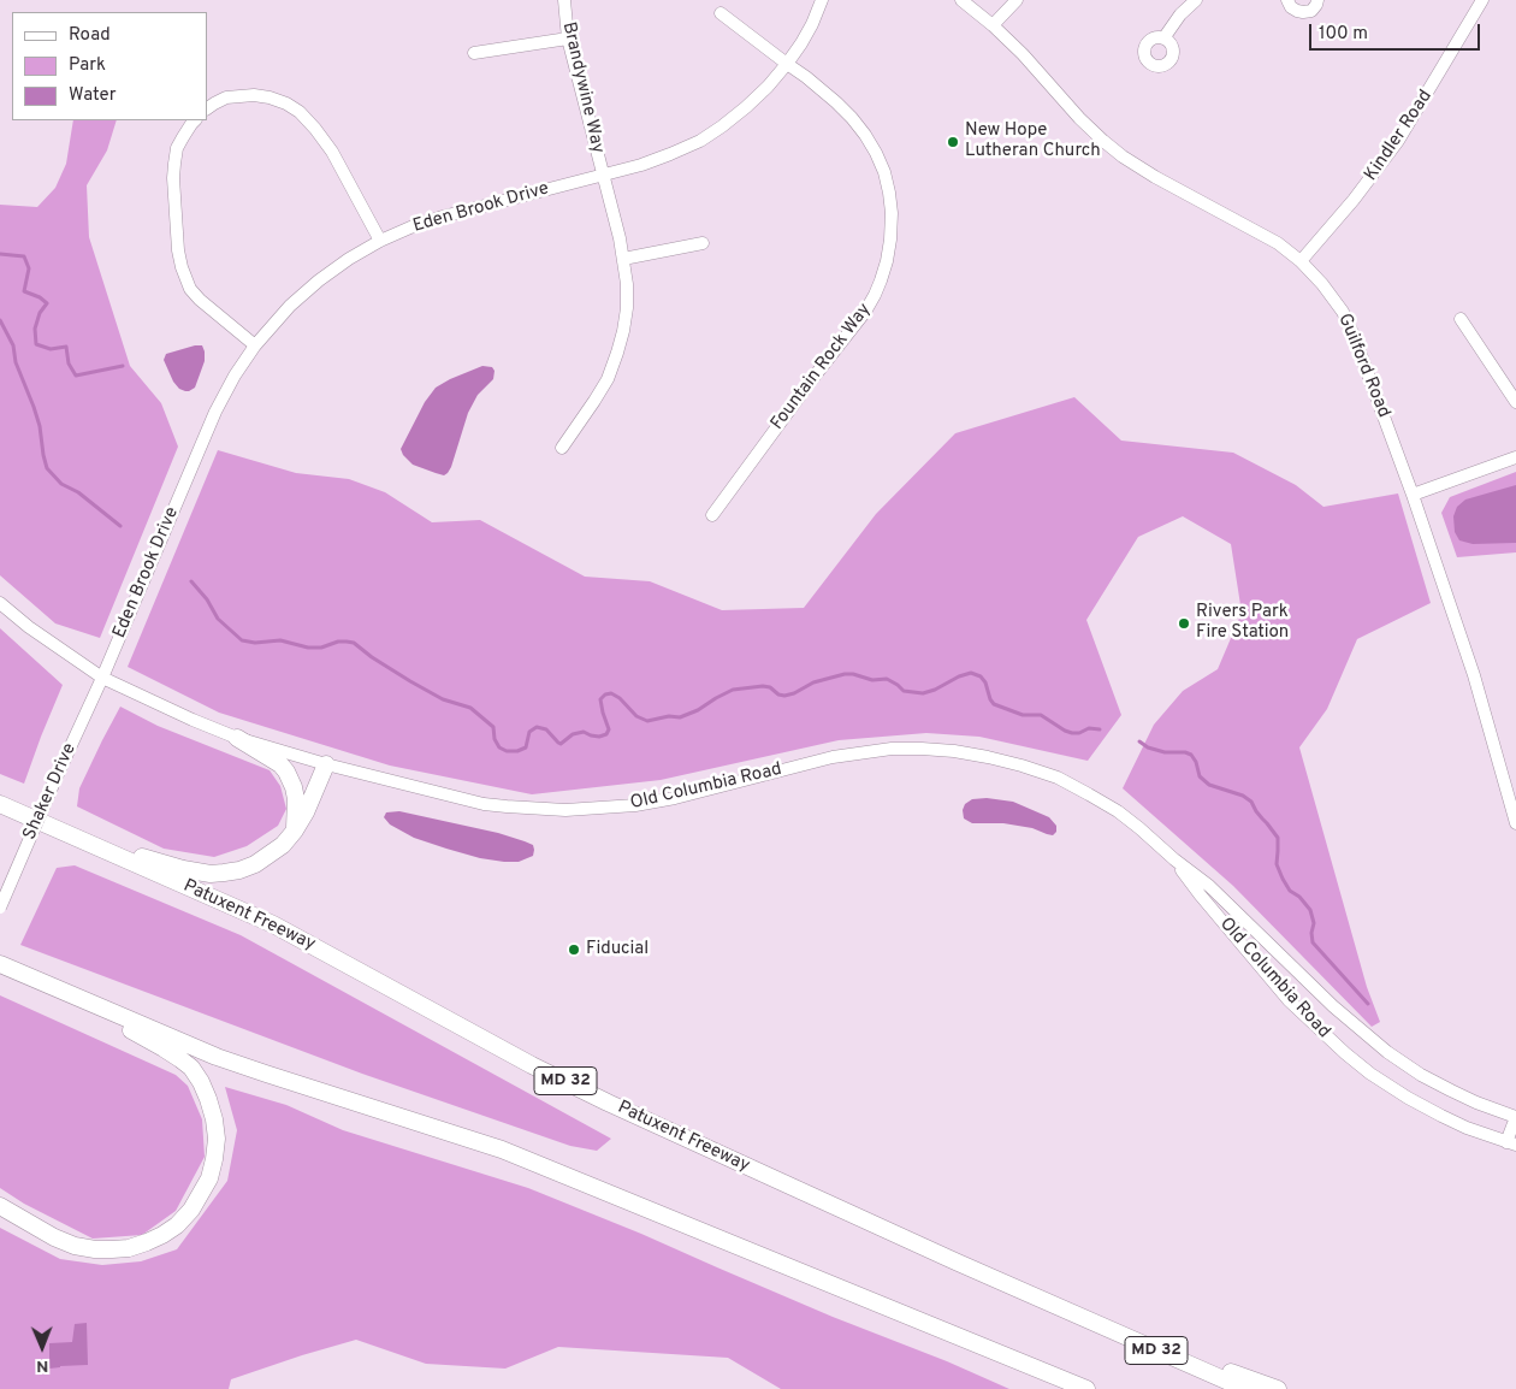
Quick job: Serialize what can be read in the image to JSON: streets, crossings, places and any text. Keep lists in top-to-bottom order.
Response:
{
  "streets": {
    "highway": ["Patuxent Freeway", "MD 32"],
    "street": [
      "Brandywine Way",
      "Kindler Road",
      "Eden Brook Drive",
      "Guilford Road",
      "Fountain Rock Way",
      "Old Columbia Road",
      "Shaker Drive"
    ]
  },
  "crossings": [
    ["Brandywine Way", "Eden Brook Drive"],
    ["Kindler Road", "Guilford Road"],
    ["Eden Brook Drive", "Fountain Rock Way"],
    ["Eden Brook Drive", "Old Columbia Road"],
    ["Eden Brook Drive", "Shaker Drive"],
    ["Old Columbia Road", "Shaker Drive"]
  ],
  "places": ["New Hope Lutheran Church", "Rivers Park Fire Station", "Fiducial"],
  "legend": ["Road", "Park", "Water"],
  "scale_bar": "100 m",
  "north": "bottom"
}
